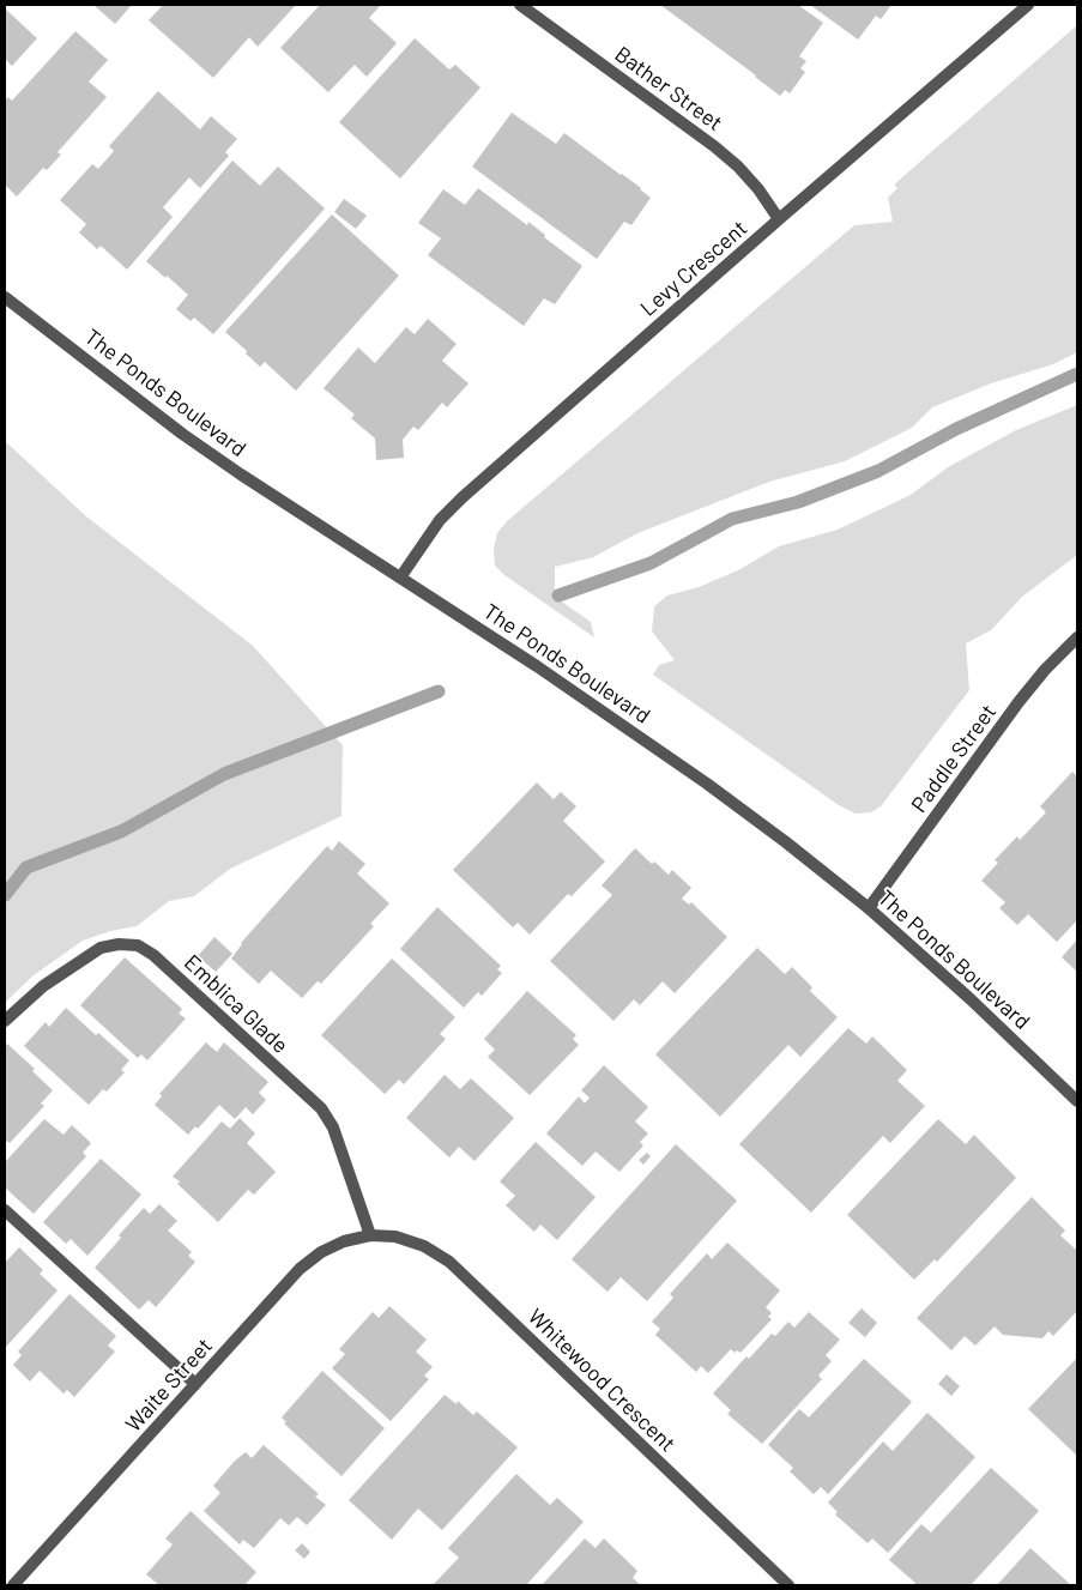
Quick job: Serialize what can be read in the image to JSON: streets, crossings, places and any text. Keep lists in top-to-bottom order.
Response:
{
  "streets": {
    "street": [
      "Bather Street",
      "Levy Crescent",
      "The Ponds Boulevard",
      "Paddle Street",
      "Emblica Glade",
      "Whitewood Crescent",
      "Waite Street"
    ]
  },
  "crossings": [
    ["Bather Street", "Levy Crescent"],
    ["Levy Crescent", "The Ponds Boulevard"],
    ["The Ponds Boulevard", "Paddle Street"],
    ["Emblica Glade", "Whitewood Crescent"],
    ["Emblica Glade", "Waite Street"],
    ["Whitewood Crescent", "Waite Street"]
  ]
}
